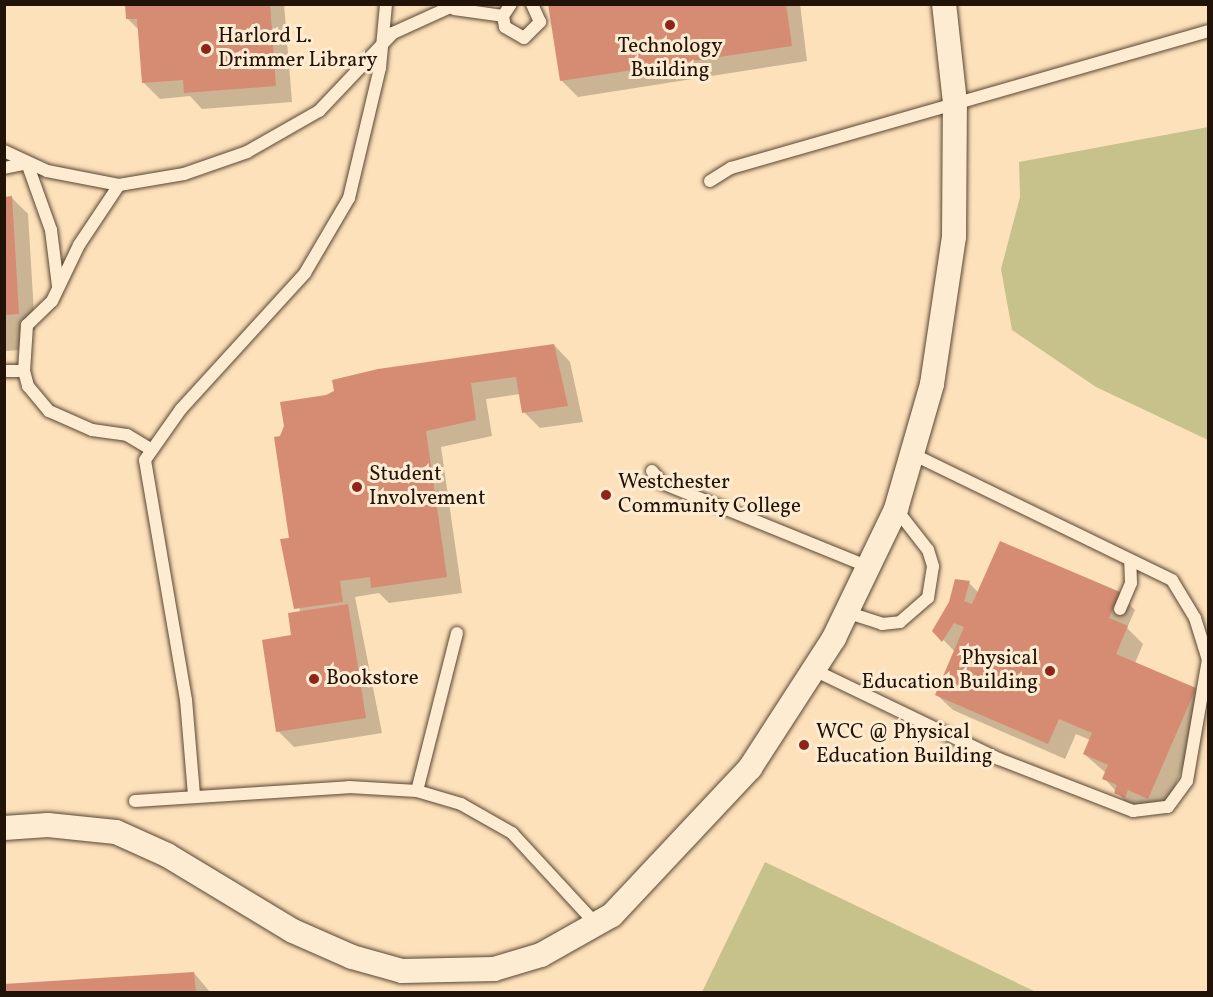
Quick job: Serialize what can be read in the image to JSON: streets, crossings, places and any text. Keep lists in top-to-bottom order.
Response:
{
  "places": [
    "Technology Building",
    "Harlord L. Drimmer Library",
    "Student Involvement",
    "Westchester Community College",
    "Physical Education Building",
    "Bookstore",
    "WCC @ Physical Education Building"
  ]
}
